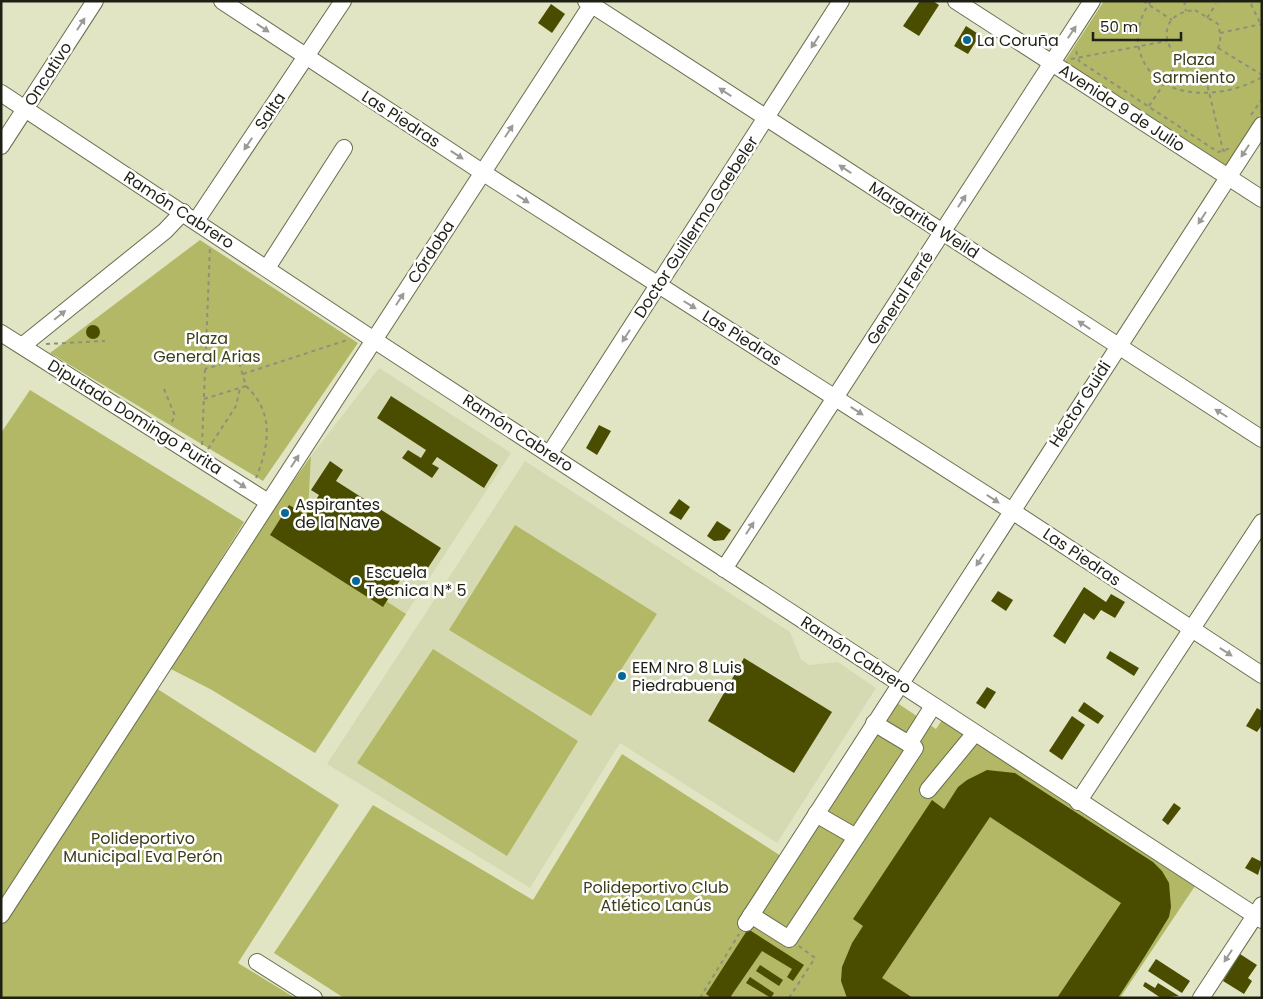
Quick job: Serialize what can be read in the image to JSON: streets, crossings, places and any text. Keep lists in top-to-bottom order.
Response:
{
  "streets": {
    "street": [
      "Oncativo",
      "Avenida 9 de Julio",
      "Salta",
      "Las Piedras",
      "Ramón Cabrero",
      "Margarita Weild",
      "Doctor Guillermo Gaebeler",
      "Córdoba",
      "General Ferré",
      "Héctor Guidi",
      "Diputado Domingo Purita"
    ]
  },
  "crossings": [
    ["Oncativo", "Ramón Cabrero"],
    ["Avenida 9 de Julio", "General Ferré"],
    ["Avenida 9 de Julio", "Héctor Guidi"],
    ["Salta", "Las Piedras"],
    ["Salta", "Ramón Cabrero"],
    ["Salta", "Diputado Domingo Purita"],
    ["Las Piedras", "Doctor Guillermo Gaebeler"],
    ["Las Piedras", "Córdoba"],
    ["Las Piedras", "General Ferré"],
    ["Las Piedras", "Héctor Guidi"],
    ["Ramón Cabrero", "Doctor Guillermo Gaebeler"],
    ["Ramón Cabrero", "Córdoba"],
    ["Ramón Cabrero", "General Ferré"],
    ["Ramón Cabrero", "Héctor Guidi"],
    ["Margarita Weild", "Doctor Guillermo Gaebeler"],
    ["Margarita Weild", "Córdoba"],
    ["Margarita Weild", "General Ferré"],
    ["Margarita Weild", "Héctor Guidi"],
    ["Córdoba", "Diputado Domingo Purita"]
  ],
  "one_way": [
    "Oncativo",
    "Las Piedras",
    "Margarita Weild",
    "Doctor Guillermo Gaebeler",
    "Córdoba",
    "General Ferré",
    "Héctor Guidi"
  ],
  "parks": [
    "Plaza Sarmiento",
    "Plaza General Arias",
    "Polideportivo Municipal Eva Perón",
    "Polideportivo Club Atlético Lanús"
  ],
  "places": [
    "La Coruña",
    "Aspirantes de la Nave",
    "Escuela Tecnica N* 5",
    "EEM Nro 8 Luis Piedrabuena"
  ],
  "scale_bar": "50 m"
}
